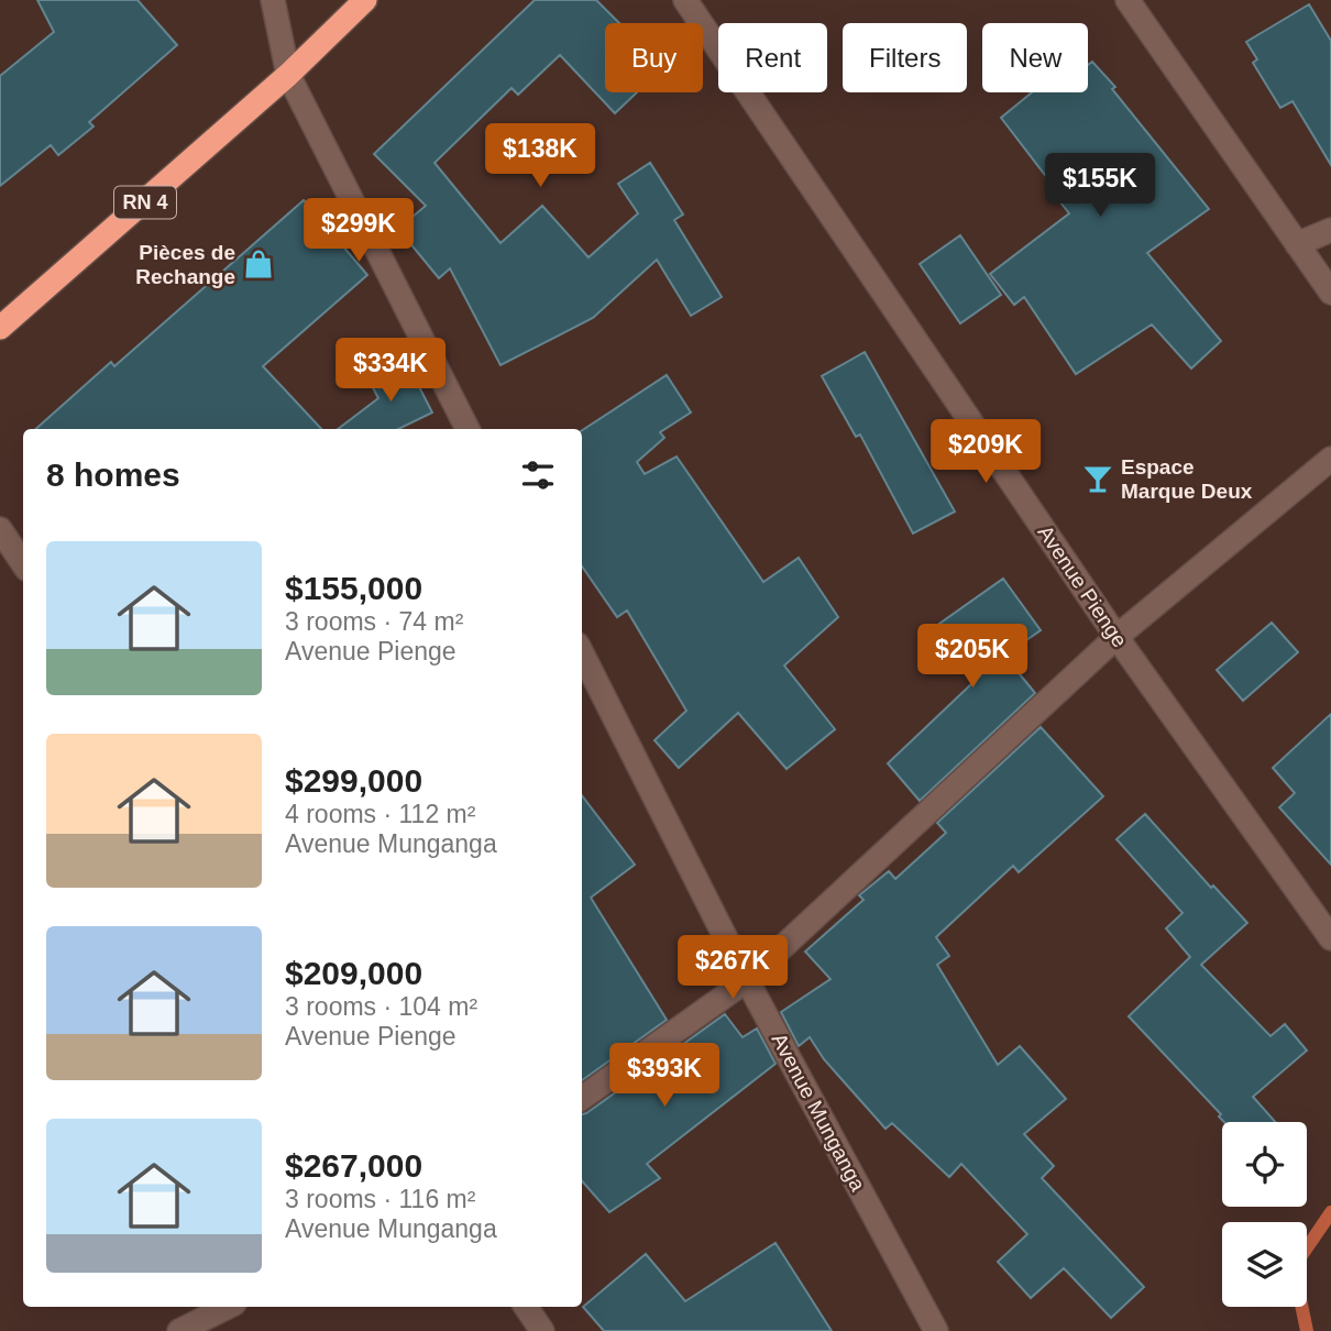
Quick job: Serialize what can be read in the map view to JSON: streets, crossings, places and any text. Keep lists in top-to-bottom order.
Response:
{
  "streets": {
    "highway": ["RN 4"],
    "street": ["Avenue Pienge", "Avenue Munganga"]
  },
  "places": {
    "shop": ["Pièces de Rechange"],
    "bar": ["Espace Marque Deux"]
  },
  "page": {
    "chip": [
      "Buy",
      "Rent",
      "Filters",
      "New"
    ],
    "price": [
      "$138K",
      "$155K",
      "$299K",
      "$334K",
      "$209K",
      "$205K",
      "$267K",
      "$393K"
    ],
    "heading": "8 homes",
    "list": [
      {
        "name": "$155,000",
        "note": "3 rooms · 74 m² · Avenue Pienge"
      },
      {
        "name": "$299,000",
        "note": "4 rooms · 112 m² · Avenue Munganga"
      },
      {
        "name": "$209,000",
        "note": "3 rooms · 104 m² · Avenue Pienge"
      },
      {
        "name": "$267,000",
        "note": "3 rooms · 116 m² · Avenue Munganga"
      }
    ]
  }
}
